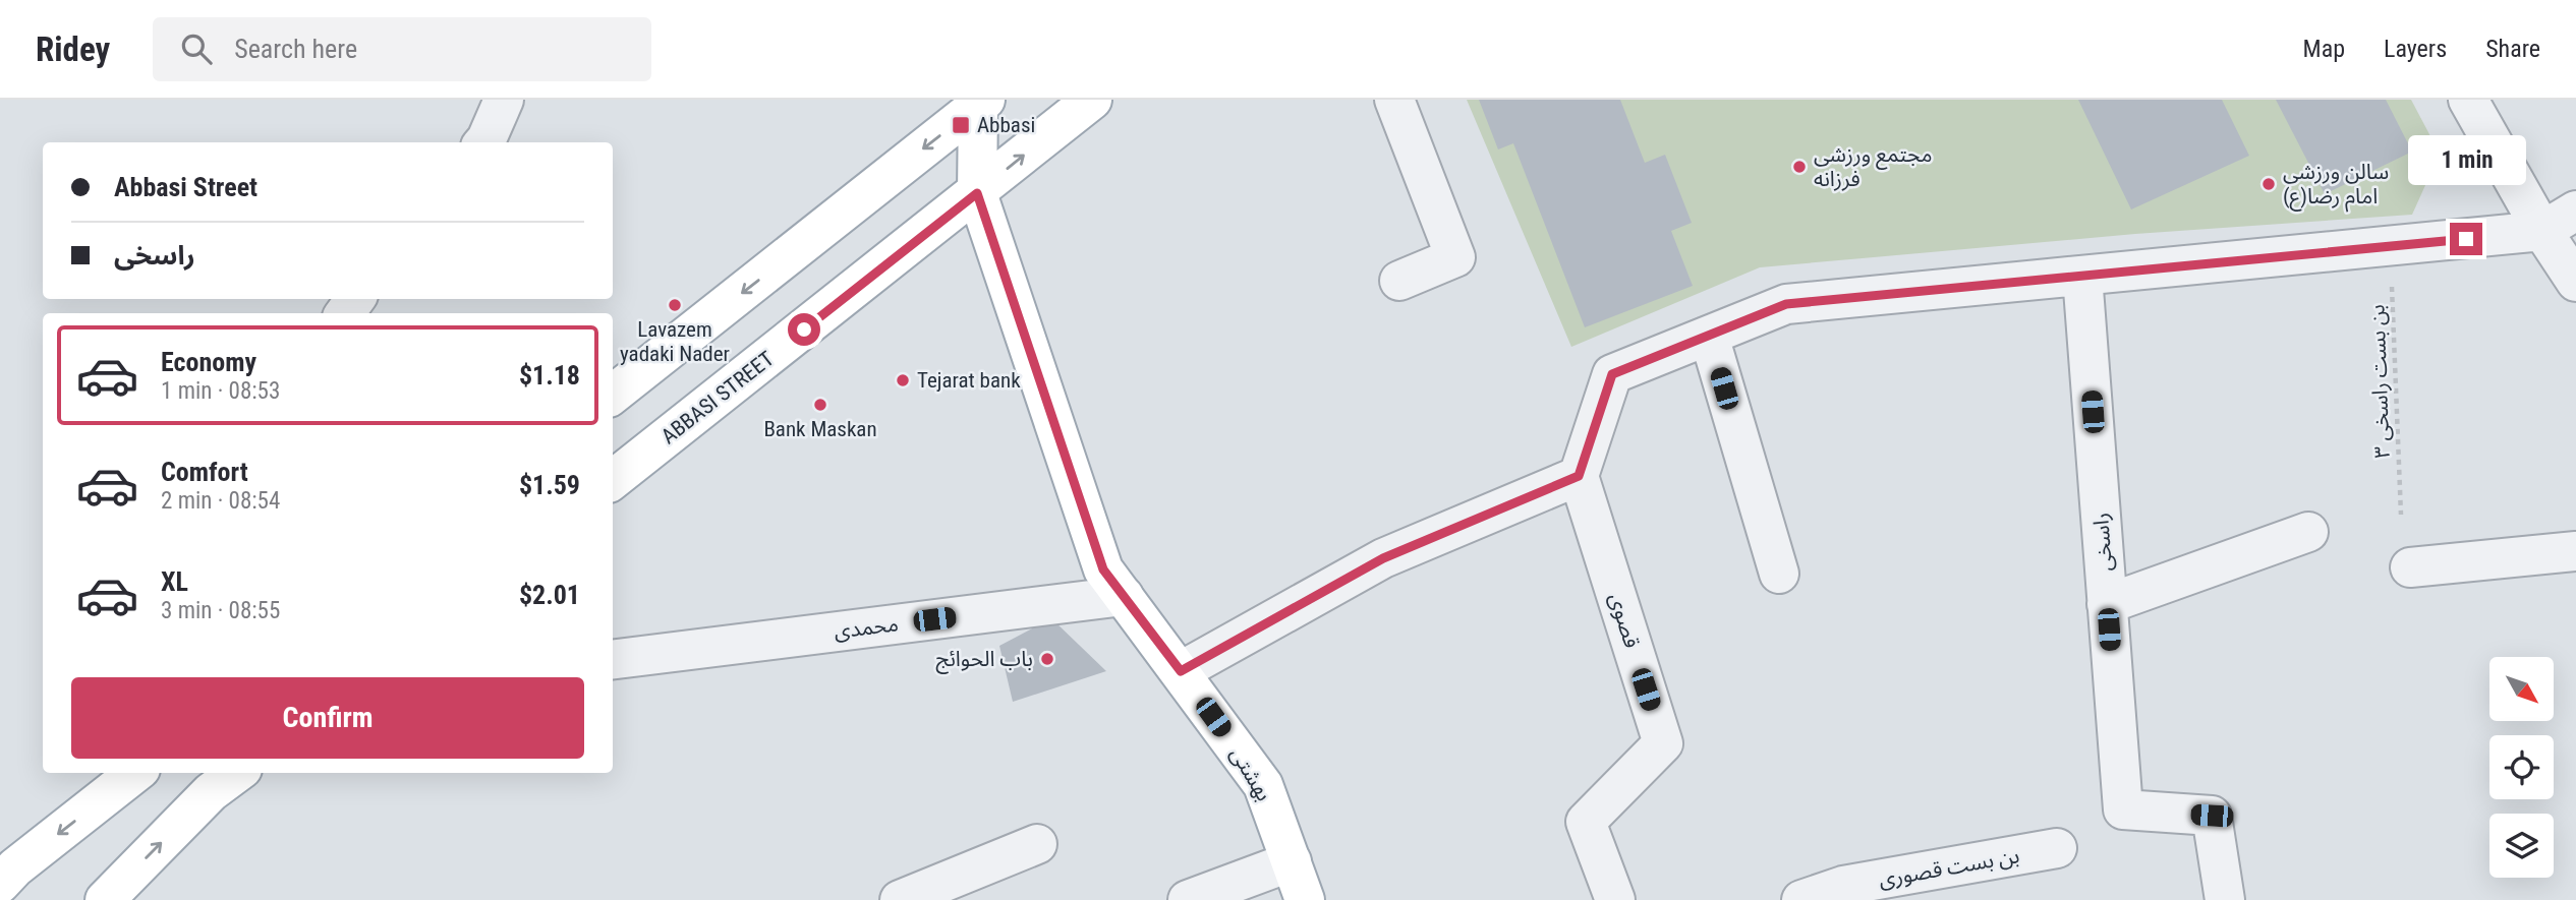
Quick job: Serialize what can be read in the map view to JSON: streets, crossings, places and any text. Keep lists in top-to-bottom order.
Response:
{
  "streets": {
    "main road": ["ABBASI STREET", "بهشتی"],
    "street": [
      "راسخی",
      "قصوی",
      "محمدی",
      "بن بست قصوری"
    ],
    "path": ["بن بست راسخی ۳"]
  },
  "crossings": [
    ["ABBASI STREET", "بهشتی"],
    ["محمدی", "بهشتی"]
  ],
  "places": {
    "transit": ["Abbasi"],
    "other": [
      "مجتمع ورزشی فرزانه",
      "سالن ورزشی امام رضا(ع)",
      "Lavazem yadaki Nader",
      "Tejarat bank",
      "Bank Maskan",
      "باب الحوائج"
    ]
  },
  "north": "bottom right",
  "page": {
    "header": "Ridey",
    "search": "Search here",
    "nav": ["Map", "Layers", "Share"],
    "bubble": "1 min",
    "banner": ["Abbasi Street", "راسخی"],
    "list": [
      {
        "name": "Economy",
        "note": "1 min · 08:53",
        "value": "$1.18"
      },
      {
        "name": "Comfort",
        "note": "2 min · 08:54",
        "value": "$1.59"
      },
      {
        "name": "XL",
        "note": "3 min · 08:55",
        "value": "$2.01"
      }
    ],
    "buttons": "Confirm"
  }
}
